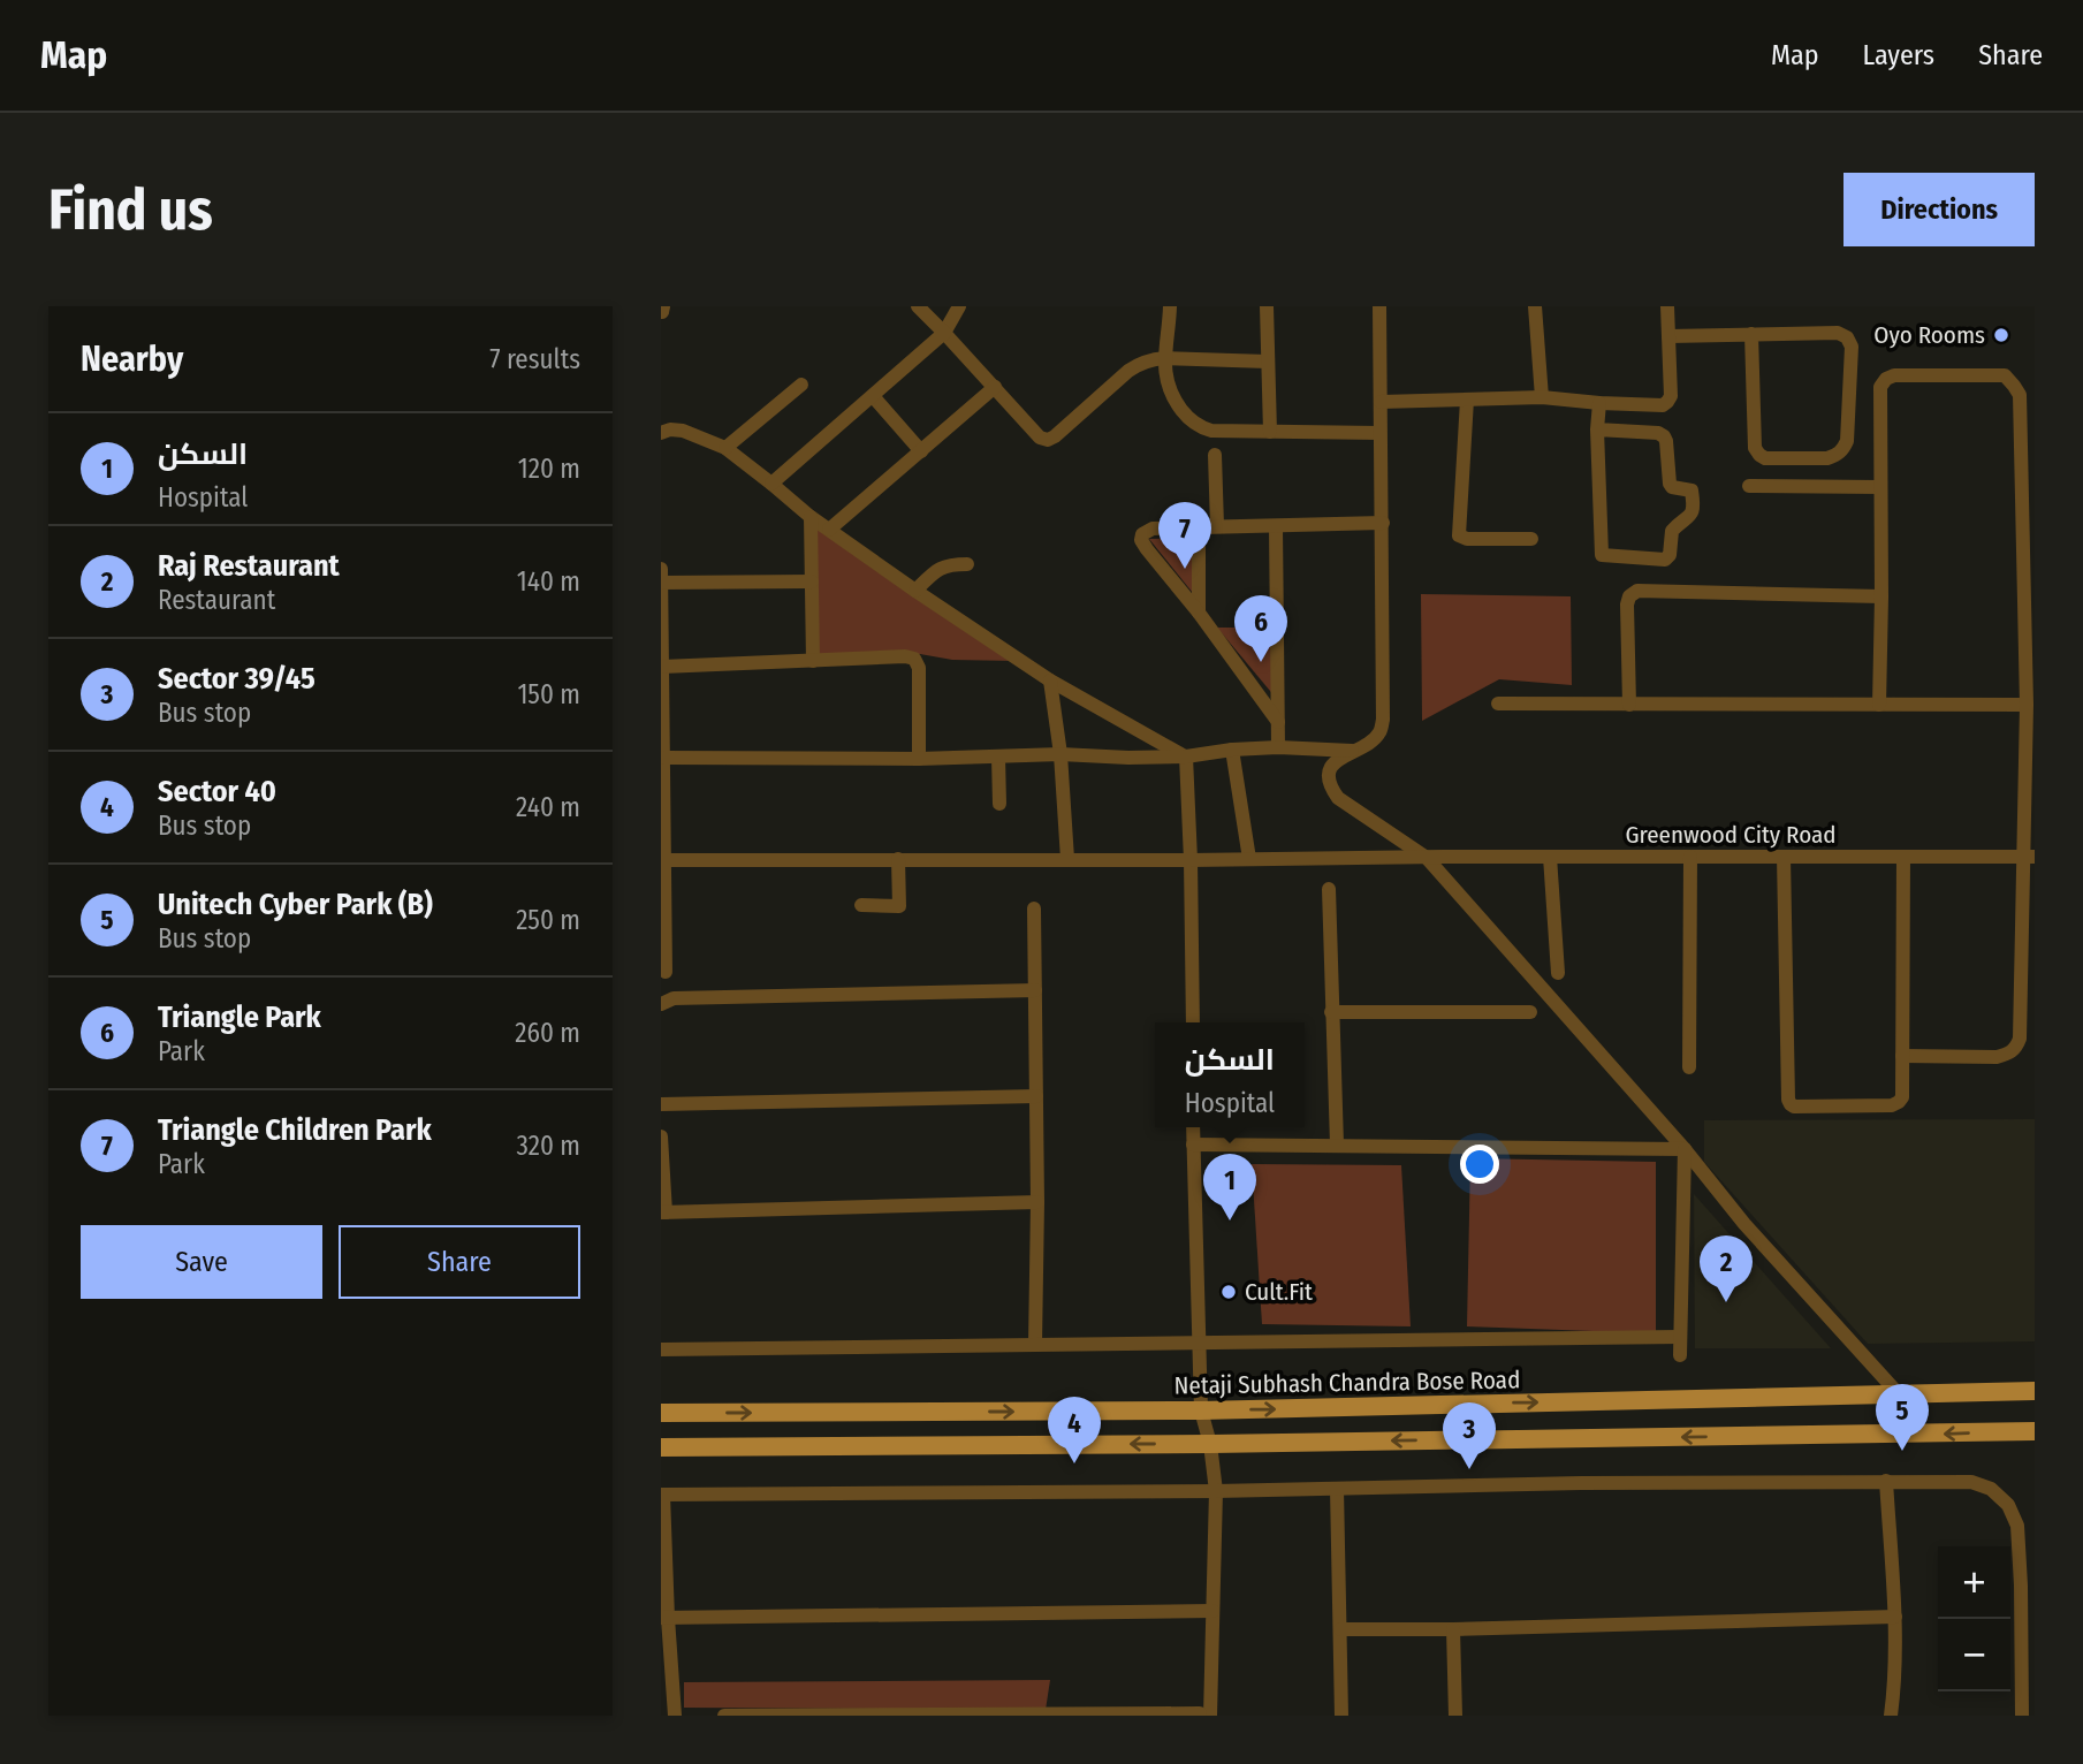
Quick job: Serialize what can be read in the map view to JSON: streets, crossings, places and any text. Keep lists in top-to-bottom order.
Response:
{
  "streets": {
    "main road": ["Netaji Subhash Chandra Bose Road"],
    "street": ["Greenwood City Road"]
  },
  "places": ["Oyo Rooms", "Cult.Fit"],
  "page": {
    "header": "Map",
    "nav": ["Map", "Layers", "Share"],
    "buttons": [
      "Directions",
      ["Save", "Share"]
    ],
    "title": "Find us",
    "heading": ["Nearby", "7 results"],
    "list": [
      {
        "mark": "1",
        "name": "السكن",
        "note": "Hospital",
        "value": "120 m"
      },
      {
        "mark": "2",
        "name": "Raj Restaurant",
        "note": "Restaurant",
        "value": "140 m"
      },
      {
        "mark": "3",
        "name": "Sector 39/45",
        "note": "Bus stop",
        "value": "150 m"
      },
      {
        "mark": "4",
        "name": "Sector 40",
        "note": "Bus stop",
        "value": "240 m"
      },
      {
        "mark": "5",
        "name": "Unitech Cyber Park (B)",
        "note": "Bus stop",
        "value": "250 m"
      },
      {
        "mark": "6",
        "name": "Triangle Park",
        "note": "Park",
        "value": "260 m"
      },
      {
        "mark": "7",
        "name": "Triangle Children Park",
        "note": "Park",
        "value": "320 m"
      }
    ],
    "pins": [
      "7",
      "6",
      "1",
      "2",
      "5",
      "4",
      "3"
    ],
    "popup": ["السكن", "Hospital"],
    "map_buttons": ["+", "−"]
  }
}
